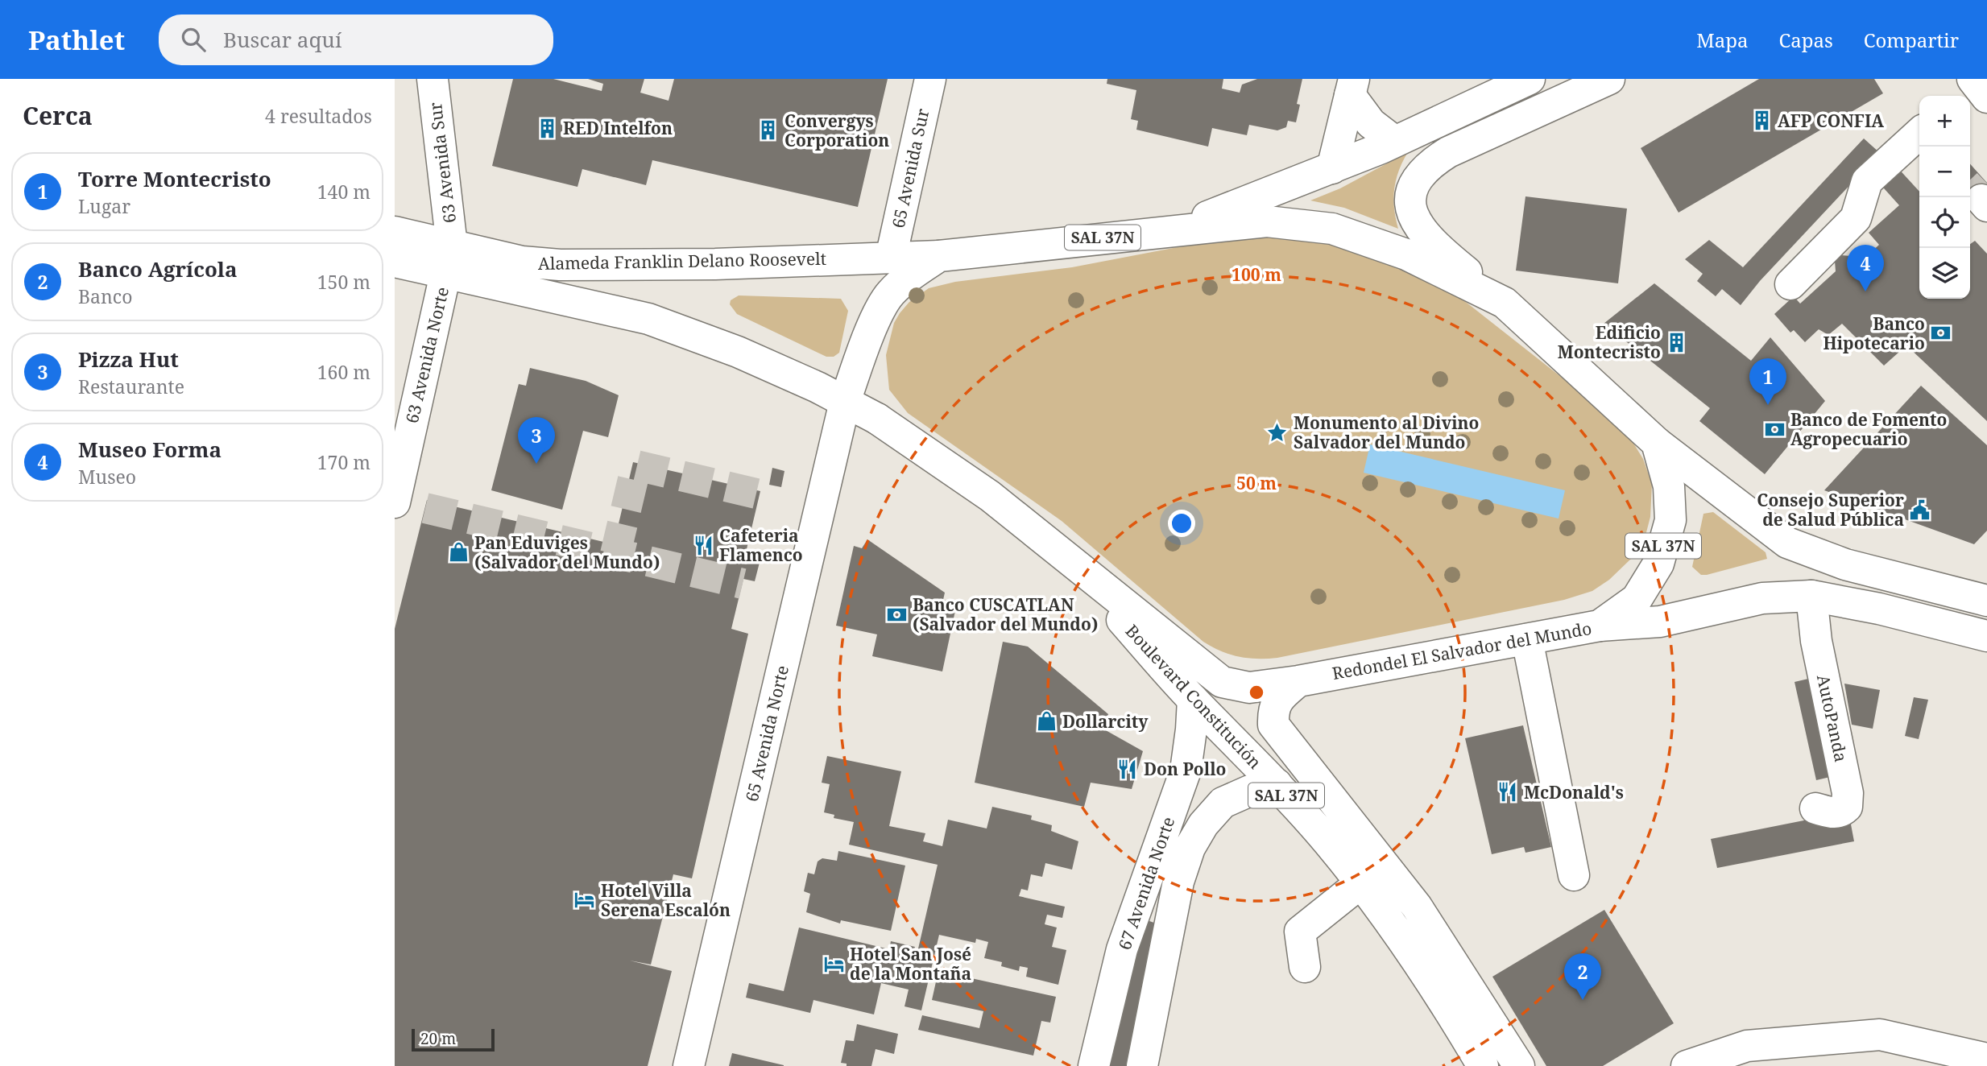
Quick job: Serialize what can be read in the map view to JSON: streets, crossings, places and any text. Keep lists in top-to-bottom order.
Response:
{
  "streets": {
    "main road": [
      "63 Avenida Sur",
      "65 Avenida Sur",
      "SAL 37N",
      "Alameda Franklin Delano Roosevelt",
      "63 Avenida Norte",
      "Redondel El Salvador del Mundo",
      "Boulevard Constitución",
      "AutoPanda",
      "65 Avenida Norte",
      "67 Avenida Norte"
    ]
  },
  "crossings": [
    ["63 Avenida Sur", "Alameda Franklin Delano Roosevelt"],
    ["63 Avenida Sur", "63 Avenida Norte"],
    ["65 Avenida Sur", "Alameda Franklin Delano Roosevelt"],
    ["SAL 37N", "Alameda Franklin Delano Roosevelt"],
    ["SAL 37N", "Redondel El Salvador del Mundo"],
    ["SAL 37N", "65 Avenida Norte"],
    ["Alameda Franklin Delano Roosevelt", "63 Avenida Norte"],
    ["Alameda Franklin Delano Roosevelt", "Redondel El Salvador del Mundo"],
    ["Alameda Franklin Delano Roosevelt", "65 Avenida Norte"],
    ["Redondel El Salvador del Mundo", "Boulevard Constitución"],
    ["Boulevard Constitución", "67 Avenida Norte"]
  ],
  "places": {
    "building": [
      "AFP CONFIA",
      "RED Intelfon",
      "Convergys Corporation",
      "Edificio Montecristo"
    ],
    "bank": ["Banco Hipotecario", "Banco de Fomento Agropecuario", "Banco CUSCATLAN (Salvador del Mundo)"],
    "place": ["Monumento al Divino Salvador del Mundo"],
    "public building": ["Consejo Superior de Salud Pública"],
    "restaurant": ["Cafeteria Flamenco", "Don Pollo", "McDonald's"],
    "shop": ["Pan Eduviges (Salvador del Mundo)", "Dollarcity"],
    "hotel": ["Hotel Villa Serena Escalón", "Hotel San José de la Montaña"]
  },
  "scale_bar": "20 m",
  "page": {
    "header": "Pathlet",
    "search": "Buscar aquí",
    "nav": ["Mapa", "Capas", "Compartir"],
    "heading": ["Cerca", "4 resultados"],
    "map_buttons": ["+", "−"],
    "list": [
      {
        "mark": "1",
        "name": "Torre Montecristo",
        "note": "Lugar",
        "value": "140 m"
      },
      {
        "mark": "2",
        "name": "Banco Agrícola",
        "note": "Banco",
        "value": "150 m"
      },
      {
        "mark": "3",
        "name": "Pizza Hut",
        "note": "Restaurante",
        "value": "160 m"
      },
      {
        "mark": "4",
        "name": "Museo Forma",
        "note": "Museo",
        "value": "170 m"
      }
    ],
    "pins": [
      "4",
      "1",
      "3",
      "2"
    ],
    "scale": "20 m"
  },
  "rings": ["100 m", "50 m"]
}
